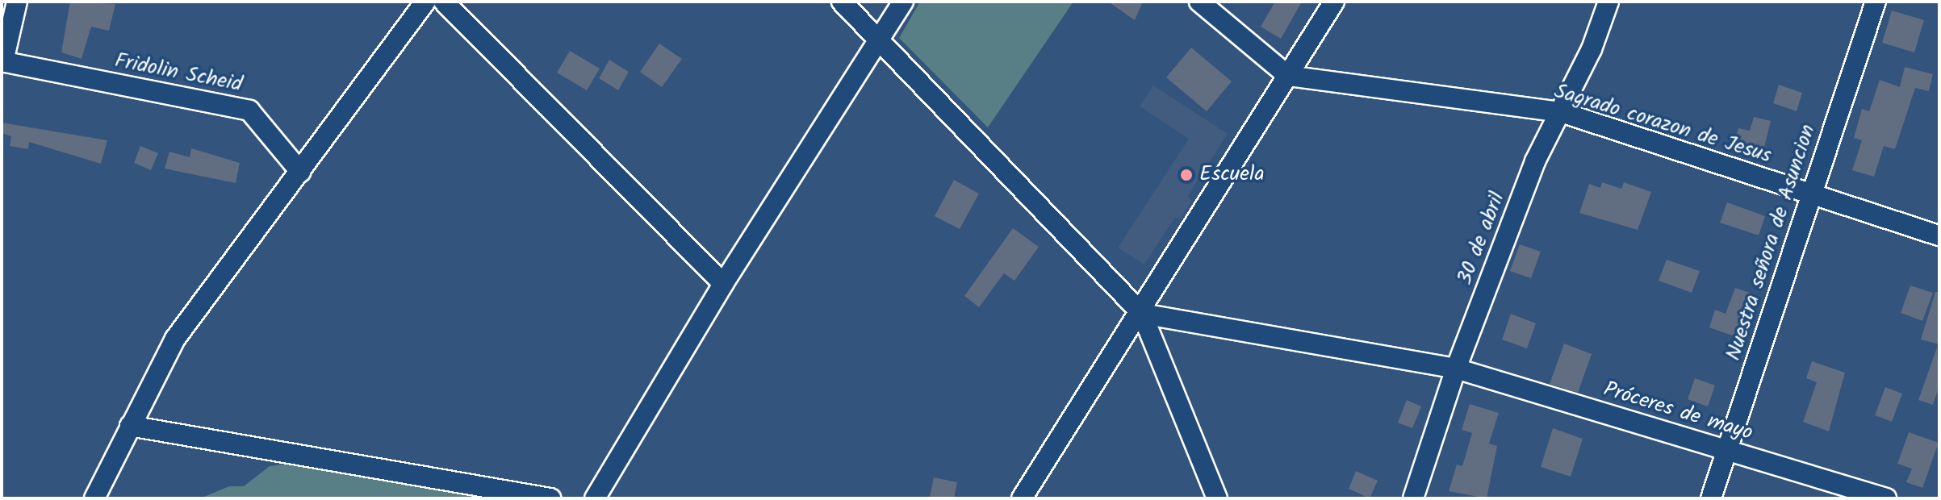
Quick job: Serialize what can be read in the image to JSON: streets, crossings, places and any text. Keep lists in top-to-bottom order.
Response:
{
  "streets": {
    "street": [
      "Fridolin Scheid",
      "Sagrado corazon de Jesus",
      "30 de abril",
      "Nuestra señora de Asuncion",
      "Próceres de mayo"
    ]
  },
  "crossings": [
    ["Sagrado corazon de Jesus", "30 de abril"],
    ["Sagrado corazon de Jesus", "Nuestra señora de Asuncion"],
    ["30 de abril", "Próceres de mayo"],
    ["Nuestra señora de Asuncion", "Próceres de mayo"]
  ],
  "places": ["Escuela"]
}
